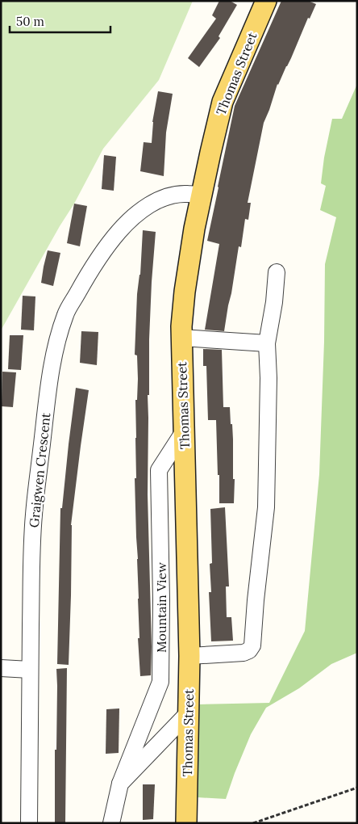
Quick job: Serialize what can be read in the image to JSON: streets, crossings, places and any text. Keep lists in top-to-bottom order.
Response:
{
  "streets": {
    "main road": ["Thomas Street"],
    "street": ["Graigwen Crescent", "Mountain View"]
  },
  "crossings": [
    ["Thomas Street", "Graigwen Crescent"],
    ["Thomas Street", "Mountain View"]
  ],
  "scale_bar": "50 m"
}
